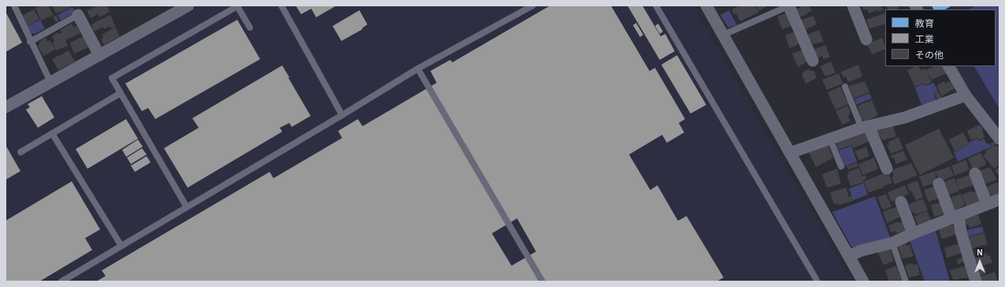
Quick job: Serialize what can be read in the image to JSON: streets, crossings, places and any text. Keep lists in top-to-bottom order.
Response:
{
  "legend": ["教育", "工業", "その他"],
  "north": "top"
}
